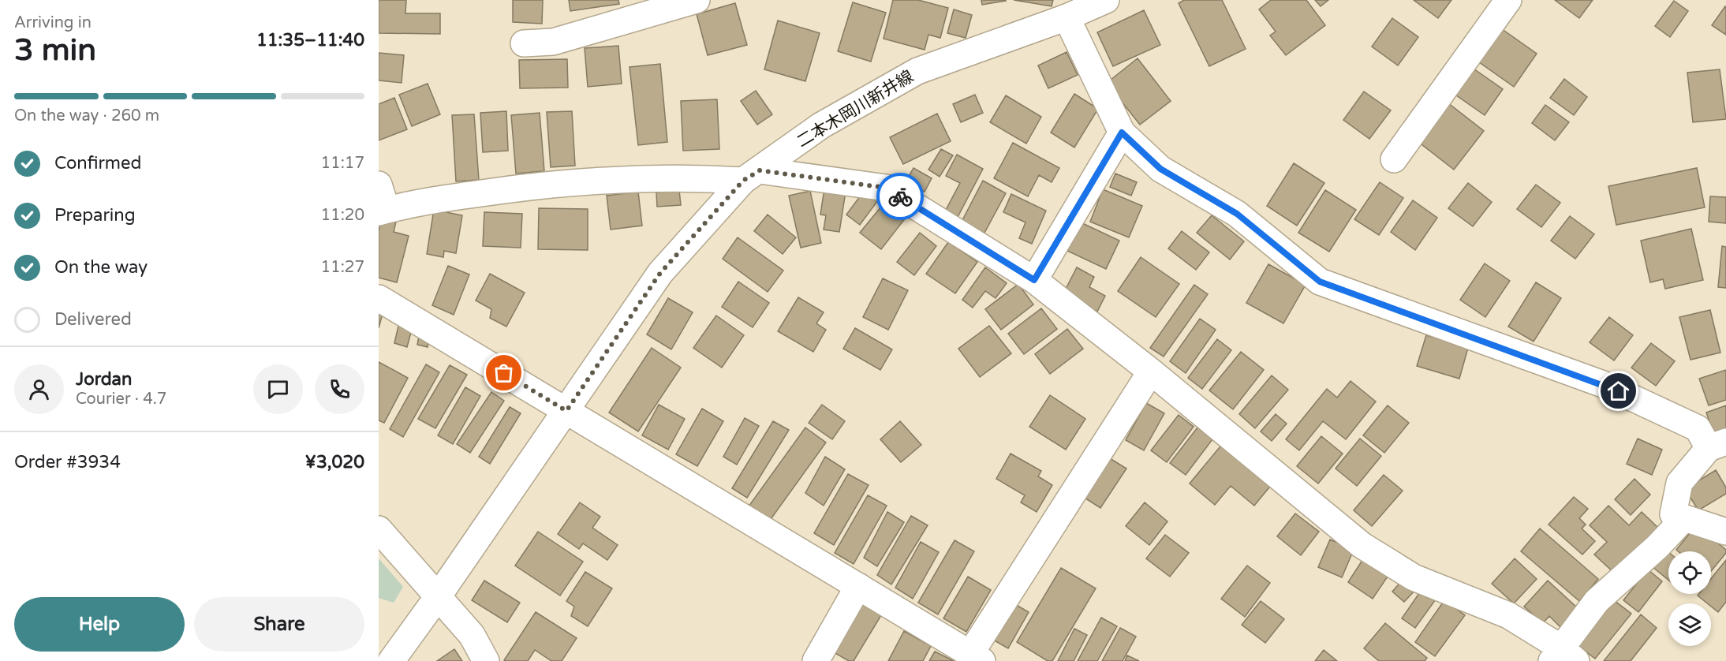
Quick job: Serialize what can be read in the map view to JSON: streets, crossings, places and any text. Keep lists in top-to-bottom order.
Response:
{
  "streets": {
    "street": ["二本木岡川新井線"]
  },
  "page": {
    "heading": ["3 min", "Arriving in", "11:35–11:40"],
    "panel": [
      "Jordan",
      "Courier · 4.7",
      "Order #3934",
      "¥3,020"
    ],
    "bar": "On the way · 260 m",
    "list": [
      ["Confirmed", "11:17"],
      ["Preparing", "11:20"],
      ["On the way", "11:27"],
      "Delivered"
    ],
    "buttons": ["Help", "Share"]
  }
}
